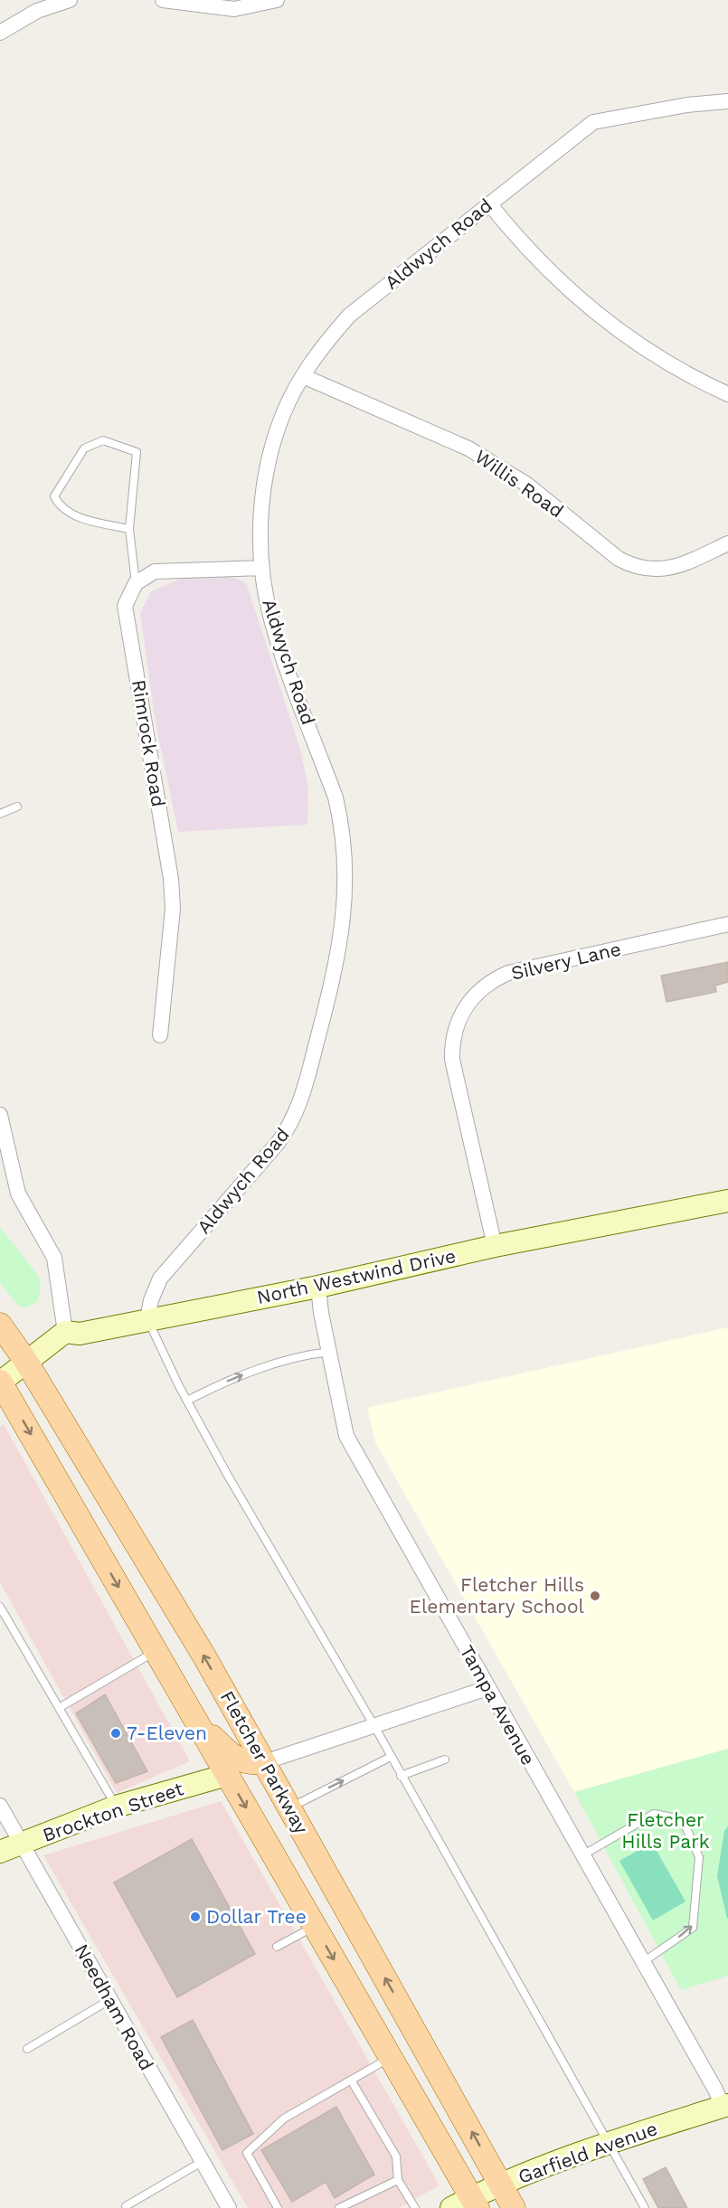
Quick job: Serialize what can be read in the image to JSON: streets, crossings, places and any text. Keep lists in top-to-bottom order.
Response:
{
  "streets": {
    "main road": ["Fletcher Parkway"],
    "street": [
      "Aldwych Road",
      "Willis Road",
      "Rimrock Road",
      "Silvery Lane",
      "North Westwind Drive",
      "Tampa Avenue",
      "Brockton Street",
      "Needham Road",
      "Garfield Avenue"
    ]
  },
  "crossings": [
    ["Aldwych Road", "Willis Road"],
    ["Aldwych Road", "North Westwind Drive"],
    ["Silvery Lane", "North Westwind Drive"],
    ["North Westwind Drive", "Tampa Avenue"],
    ["Tampa Avenue", "Garfield Avenue"],
    ["Fletcher Parkway", "Brockton Street"],
    ["Fletcher Parkway", "Garfield Avenue"],
    ["Brockton Street", "Needham Road"]
  ],
  "parks": ["Fletcher Hills Park"],
  "places": ["Fletcher Hills Elementary School", "7-Eleven", "Dollar Tree"]
}
